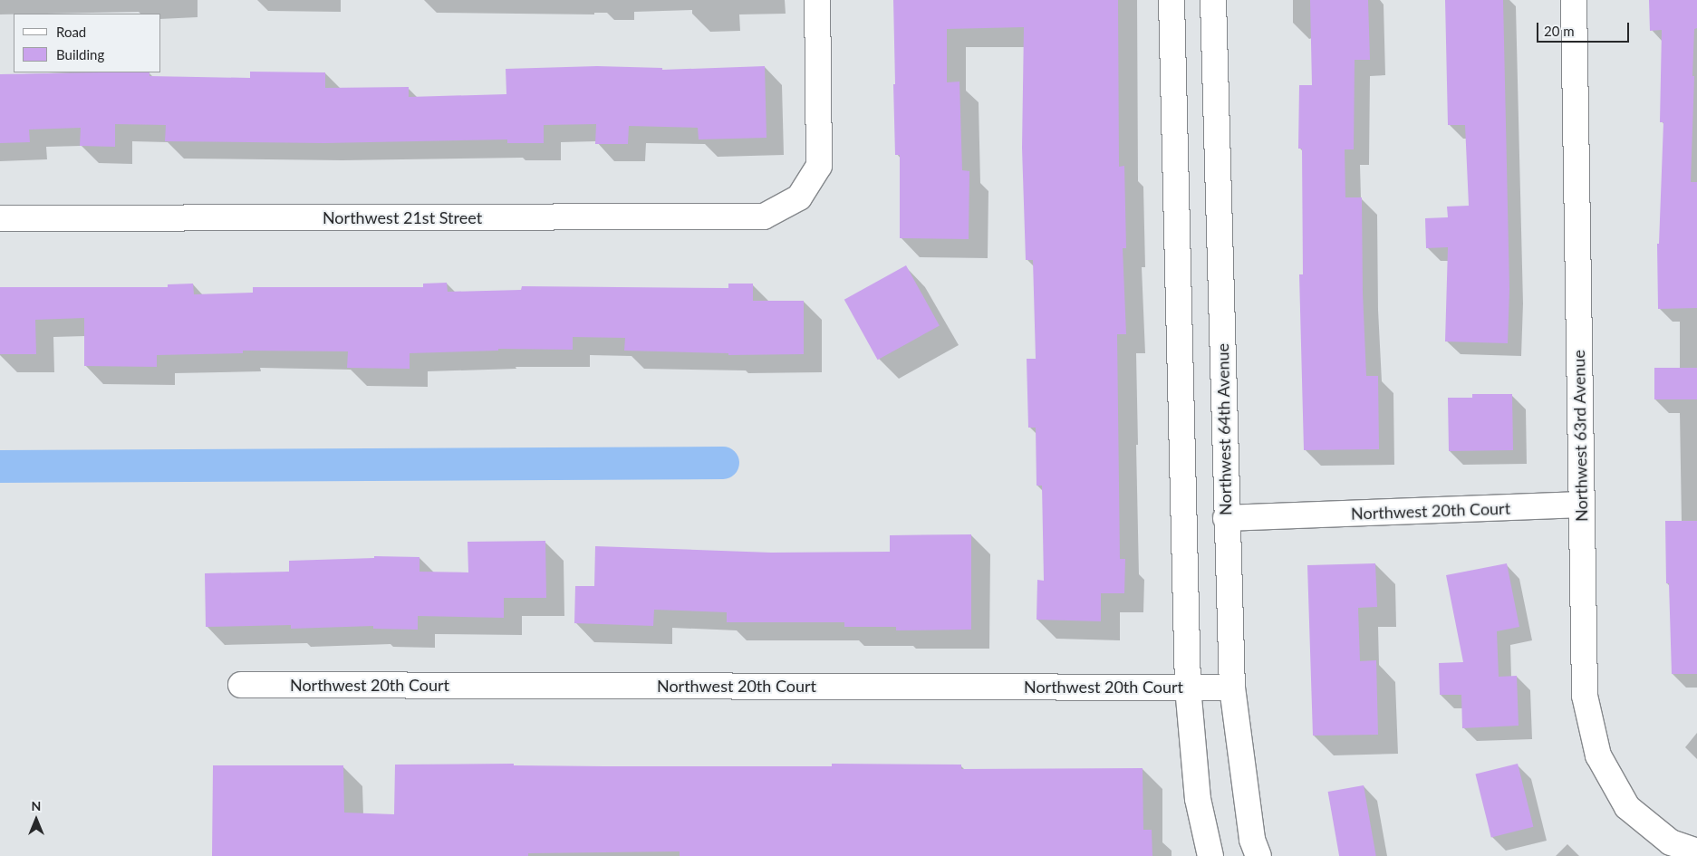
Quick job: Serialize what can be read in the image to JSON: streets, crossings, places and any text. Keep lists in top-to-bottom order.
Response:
{
  "streets": {
    "street": [
      "Northwest 21st Street",
      "Northwest 64th Avenue",
      "Northwest 63rd Avenue",
      "Northwest 20th Court"
    ]
  },
  "crossings": [
    ["Northwest 64th Avenue", "Northwest 20th Court"],
    ["Northwest 63rd Avenue", "Northwest 20th Court"]
  ],
  "legend": ["Road", "Building"],
  "scale_bar": "20 m",
  "north": "top"
}
